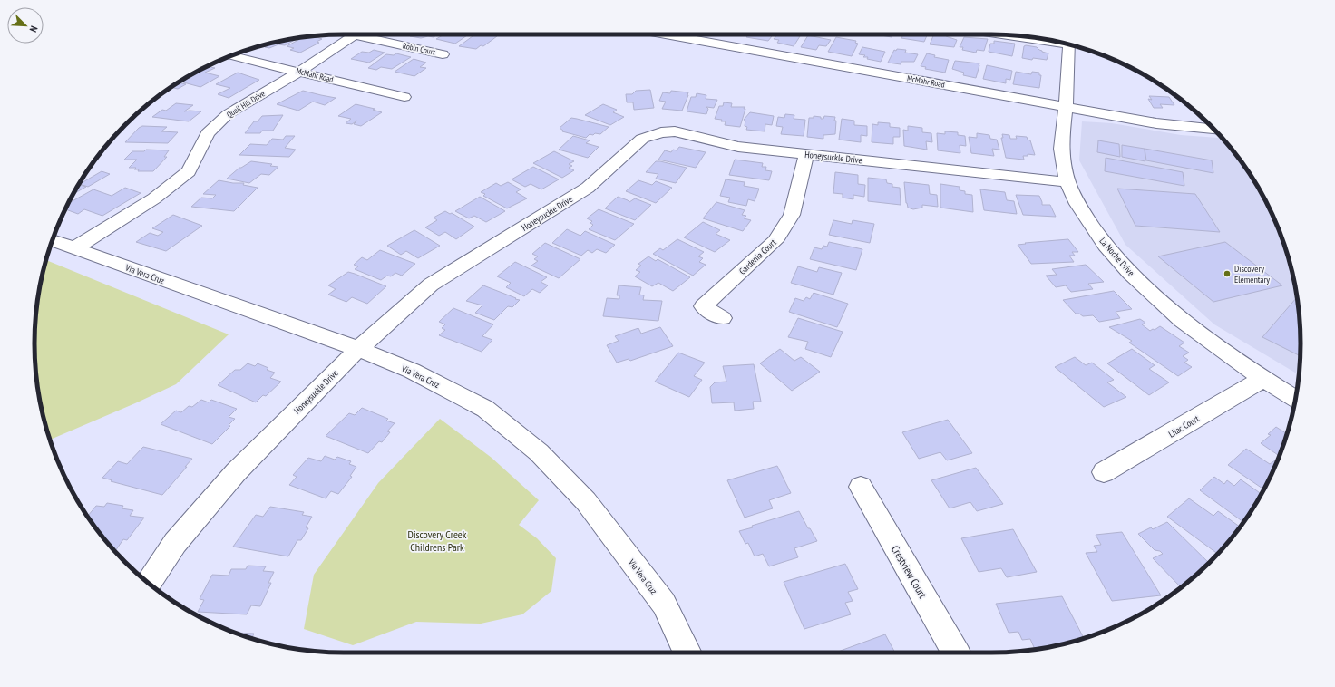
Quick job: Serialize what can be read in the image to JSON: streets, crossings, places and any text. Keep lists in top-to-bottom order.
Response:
{
  "streets": {
    "street": [
      "Robin Court",
      "McMahr Road",
      "Quail Hill Drive",
      "Honeysuckle Drive",
      "Gardenia Court",
      "La Noche Drive",
      "Via Vera Cruz",
      "Lilac Court",
      "Crestview Court"
    ]
  },
  "crossings": [
    ["McMahr Road", "Quail Hill Drive"],
    ["McMahr Road", "La Noche Drive"],
    ["Quail Hill Drive", "Via Vera Cruz"],
    ["Honeysuckle Drive", "Gardenia Court"],
    ["Honeysuckle Drive", "La Noche Drive"],
    ["Honeysuckle Drive", "Via Vera Cruz"],
    ["La Noche Drive", "Lilac Court"]
  ],
  "parks": ["Discovery Creek Childrens Park"],
  "places": ["Discovery Elementary"],
  "north": "bottom right"
}
